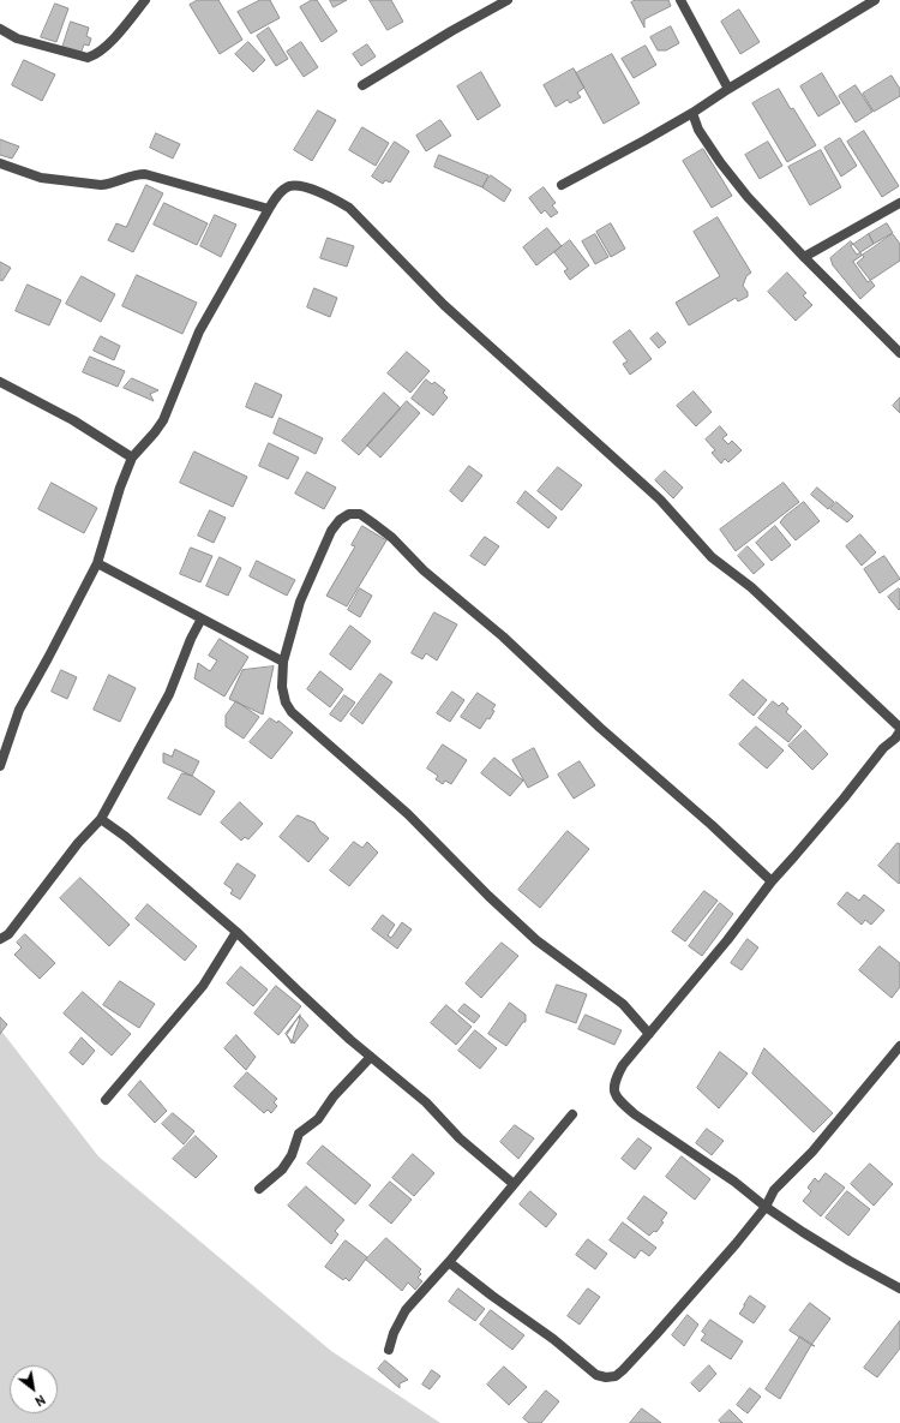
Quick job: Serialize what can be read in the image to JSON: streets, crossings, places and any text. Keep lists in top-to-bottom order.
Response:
{
  "north": "bottom right"
}
